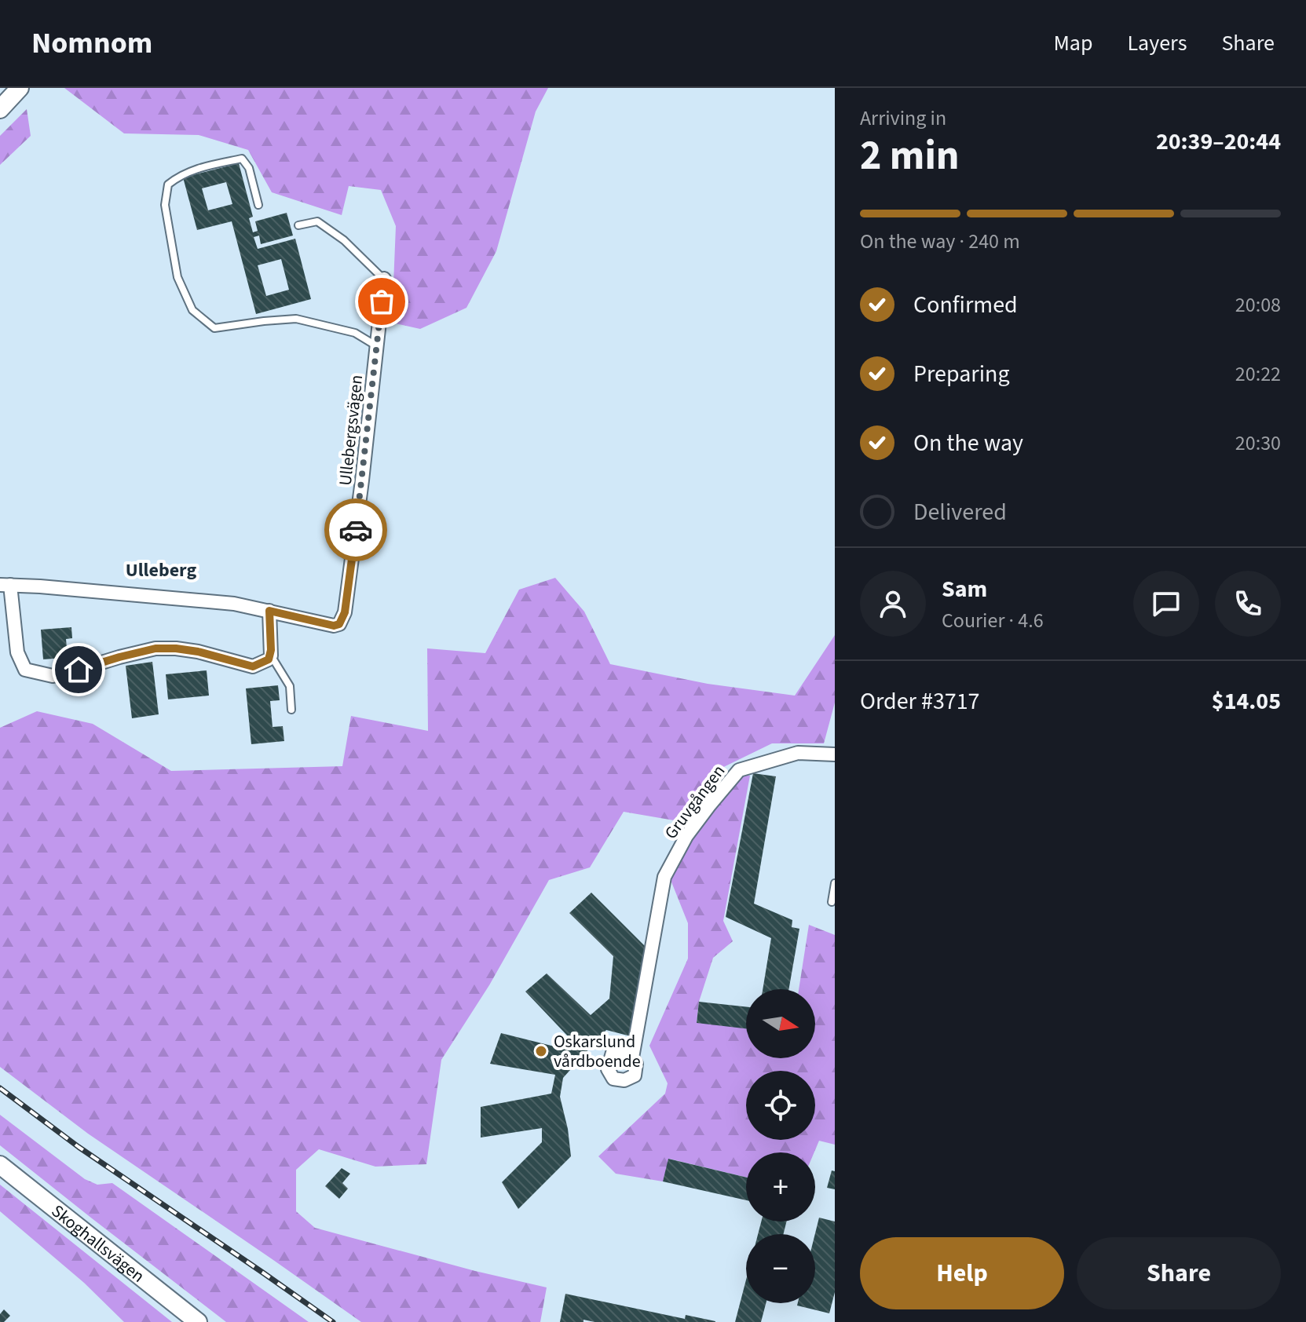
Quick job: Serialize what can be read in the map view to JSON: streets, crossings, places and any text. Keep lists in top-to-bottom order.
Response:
{
  "streets": {
    "main road": ["Skoghallsvägen"],
    "street": ["Ullebergsvägen", "Gruvgången"]
  },
  "districts": ["Ulleberg"],
  "places": ["Oskarslund vårdboende"],
  "north": "right",
  "page": {
    "header": "Nomnom",
    "nav": ["Map", "Layers", "Share"],
    "heading": ["2 min", "Arriving in", "20:39–20:44"],
    "panel": [
      "Sam",
      "Courier · 4.6",
      "Order #3717",
      "$14.05"
    ],
    "bar": "On the way · 240 m",
    "list": [
      ["Confirmed", "20:08"],
      ["Preparing", "20:22"],
      ["On the way", "20:30"],
      "Delivered"
    ],
    "map_buttons": ["+", "−"],
    "buttons": ["Help", "Share"]
  }
}
